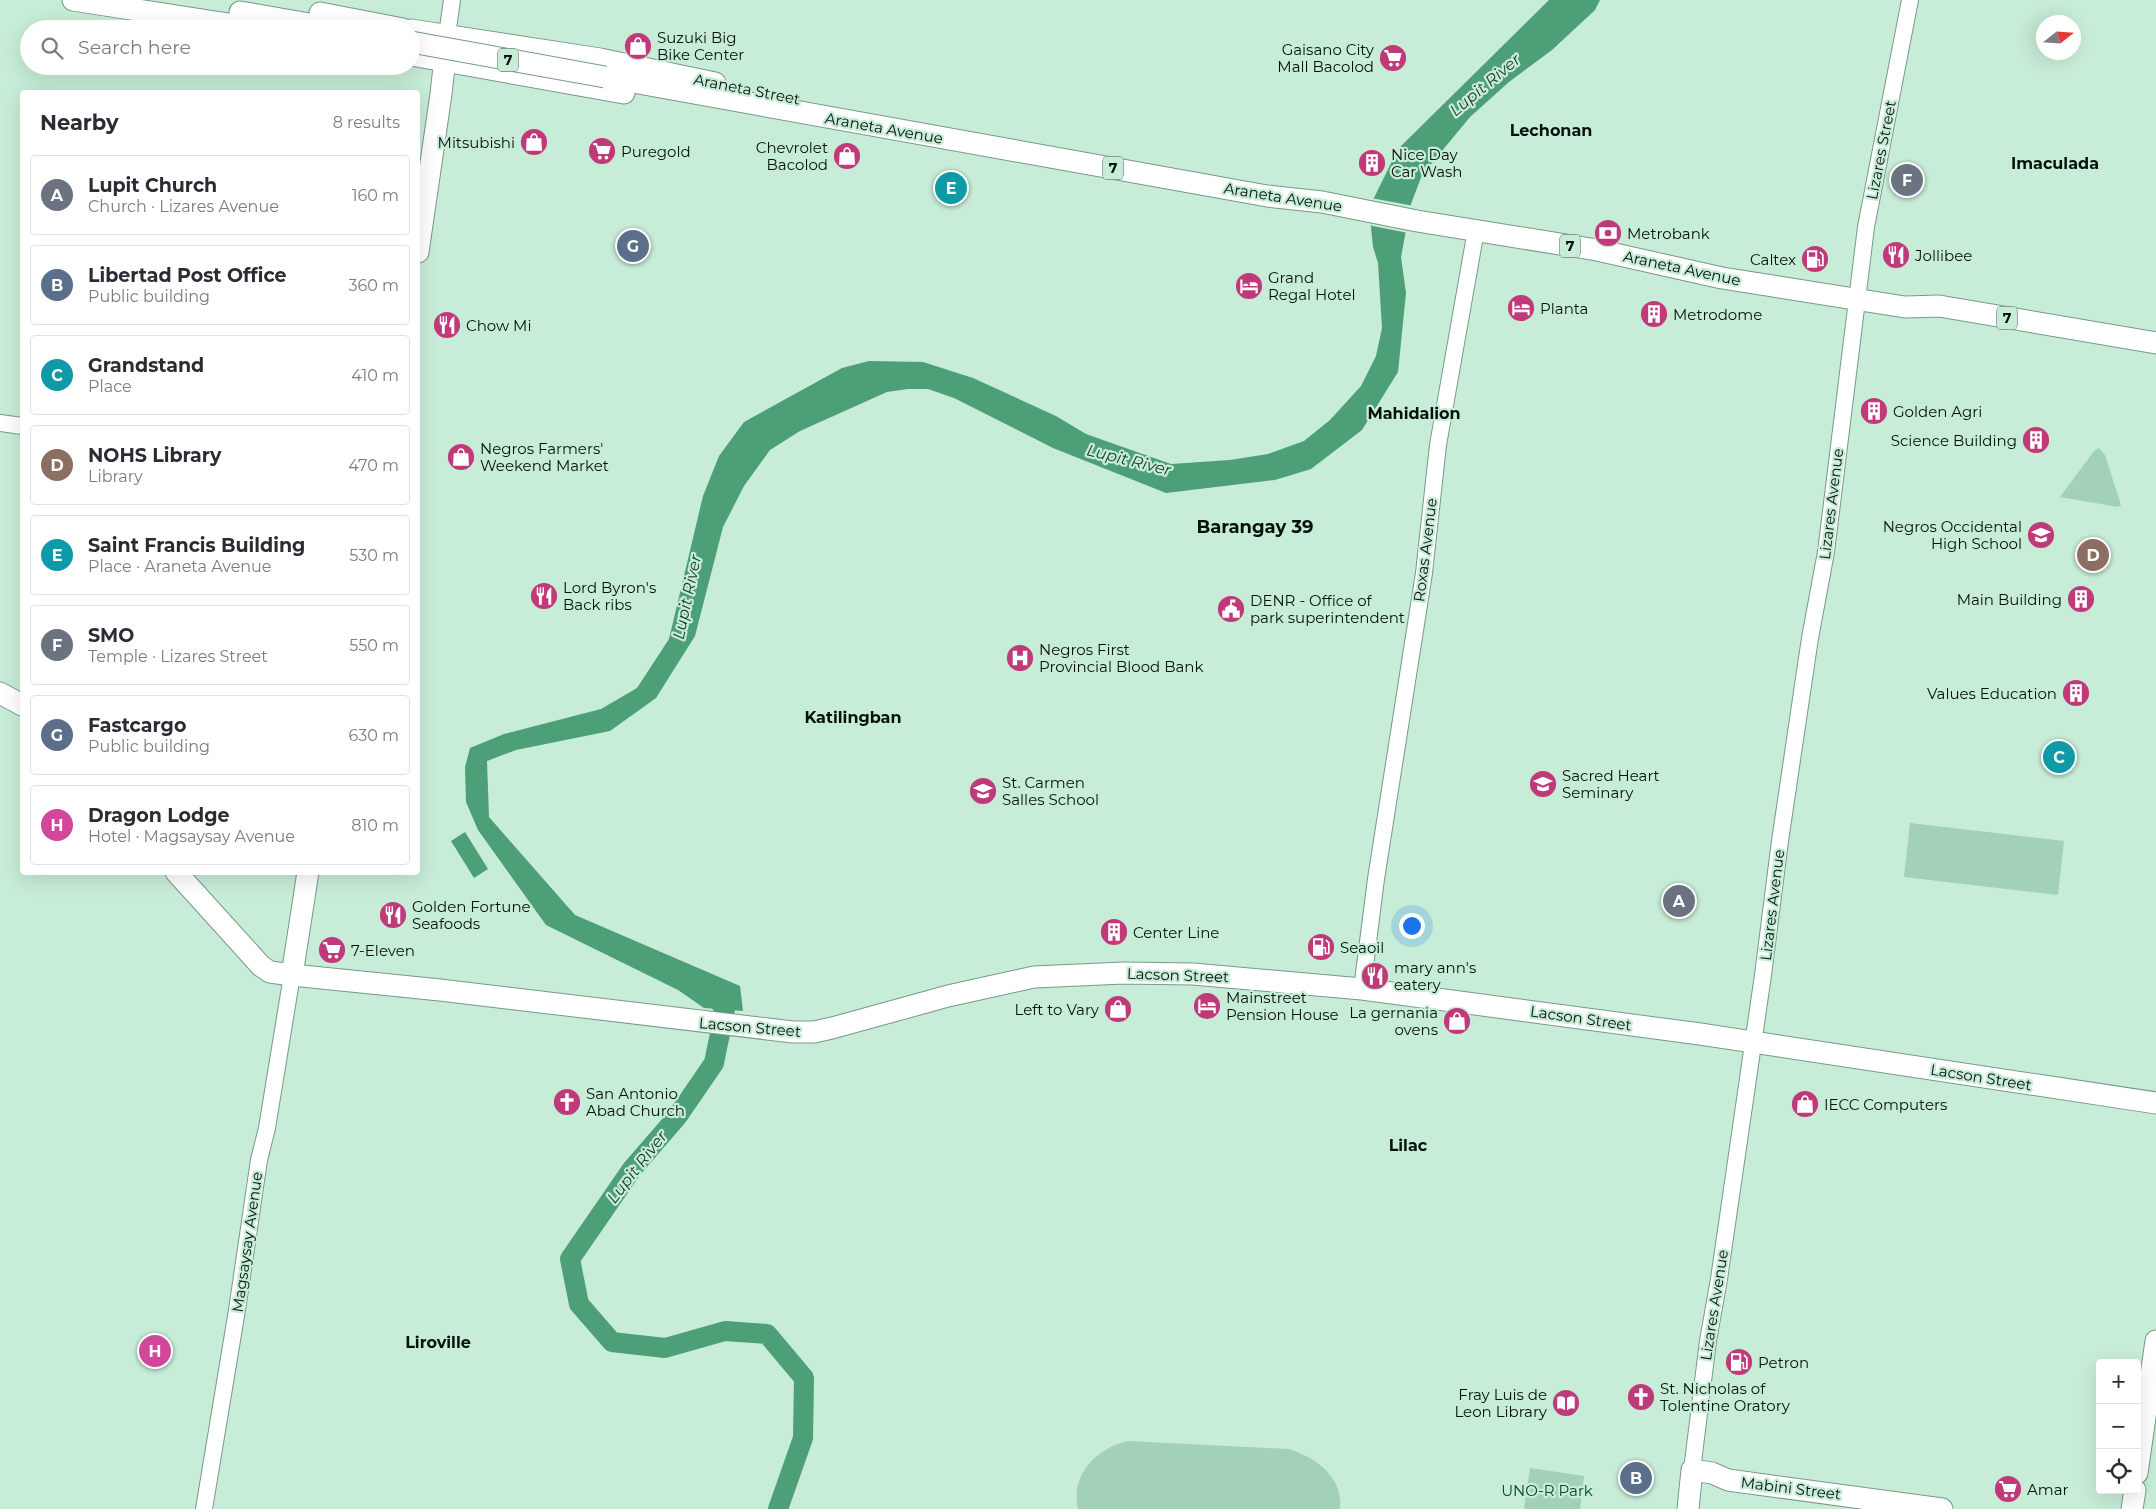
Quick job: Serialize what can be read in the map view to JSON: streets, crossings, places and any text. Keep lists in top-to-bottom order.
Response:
{
  "streets": {
    "main road": [
      "7",
      "Araneta Street",
      "Araneta Avenue",
      "Lizares Avenue",
      "Lacson Street",
      "Mabini Street"
    ],
    "street": ["Lizares Street", "Roxas Avenue", "Magsaysay Avenue"]
  },
  "crossings": [
    ["Araneta Street", "Araneta Avenue"],
    ["Araneta Avenue", "Lizares Street"],
    ["Araneta Avenue", "Lizares Avenue"],
    ["Araneta Avenue", "Roxas Avenue"],
    ["Lizares Street", "Lizares Avenue"],
    ["Lizares Avenue", "Lacson Street"],
    ["Lizares Avenue", "Mabini Street"],
    ["Roxas Avenue", "Lacson Street"],
    ["Lacson Street", "Magsaysay Avenue"]
  ],
  "districts": [
    "Lechonan",
    "Imaculada",
    "Mahidalion",
    "Barangay 39",
    "Katilingban",
    "Lilac",
    "Liroville"
  ],
  "water": ["Lupit River"],
  "parks": ["UNO-R Park"],
  "places": {
    "shop": [
      "Suzuki Big Bike Center",
      "Mitsubishi",
      "Chevrolet Bacolod",
      "Negros Farmers' Weekend Market",
      "Left to Vary",
      "La gernania ovens",
      "IECC Computers"
    ],
    "supermarket": [
      "Gaisano City Mall Bacolod",
      "Puregold",
      "7-Eleven",
      "Amar"
    ],
    "building": [
      "Nice Day Car Wash",
      "Metrodome",
      "Golden Agri",
      "Science Building",
      "Main Building",
      "Values Education",
      "Center Line"
    ],
    "bank": ["Metrobank"],
    "restaurant": [
      "Jollibee",
      "Chow Mi",
      "Lord Byron's Back ribs",
      "Golden Fortune Seafoods",
      "mary ann's eatery"
    ],
    "fuel station": ["Caltex", "Seaoil", "Petron"],
    "hotel": ["Grand Regal Hotel", "Planta", "Mainstreet Pension House"],
    "school or university": ["Negros Occidental High School", "Sacred Heart Seminary", "St. Carmen Salles School"],
    "public building": ["DENR - Office of park superintendent"],
    "hospital": ["Negros First Provincial Blood Bank"],
    "church": ["San Antonio Abad Church", "St. Nicholas of Tolentine Oratory"],
    "library": ["Fray Luis de Leon Library"]
  },
  "north": "right",
  "page": {
    "search": "Search here",
    "heading": ["Nearby", "8 results"],
    "list": [
      {
        "mark": "A",
        "name": "Lupit Church",
        "note": "Church · Lizares Avenue",
        "value": "160 m"
      },
      {
        "mark": "B",
        "name": "Libertad Post Office",
        "note": "Public building",
        "value": "360 m"
      },
      {
        "mark": "C",
        "name": "Grandstand",
        "note": "Place",
        "value": "410 m"
      },
      {
        "mark": "D",
        "name": "NOHS Library",
        "note": "Library",
        "value": "470 m"
      },
      {
        "mark": "E",
        "name": "Saint Francis Building",
        "note": "Place · Araneta Avenue",
        "value": "530 m"
      },
      {
        "mark": "F",
        "name": "SMO",
        "note": "Temple · Lizares Street",
        "value": "550 m"
      },
      {
        "mark": "G",
        "name": "Fastcargo",
        "note": "Public building",
        "value": "630 m"
      },
      {
        "mark": "H",
        "name": "Dragon Lodge",
        "note": "Hotel · Magsaysay Avenue",
        "value": "810 m"
      }
    ],
    "pins": [
      "F",
      "E",
      "G",
      "D",
      "C",
      "A",
      "H",
      "B"
    ],
    "map_buttons": ["+", "−"]
  }
}
